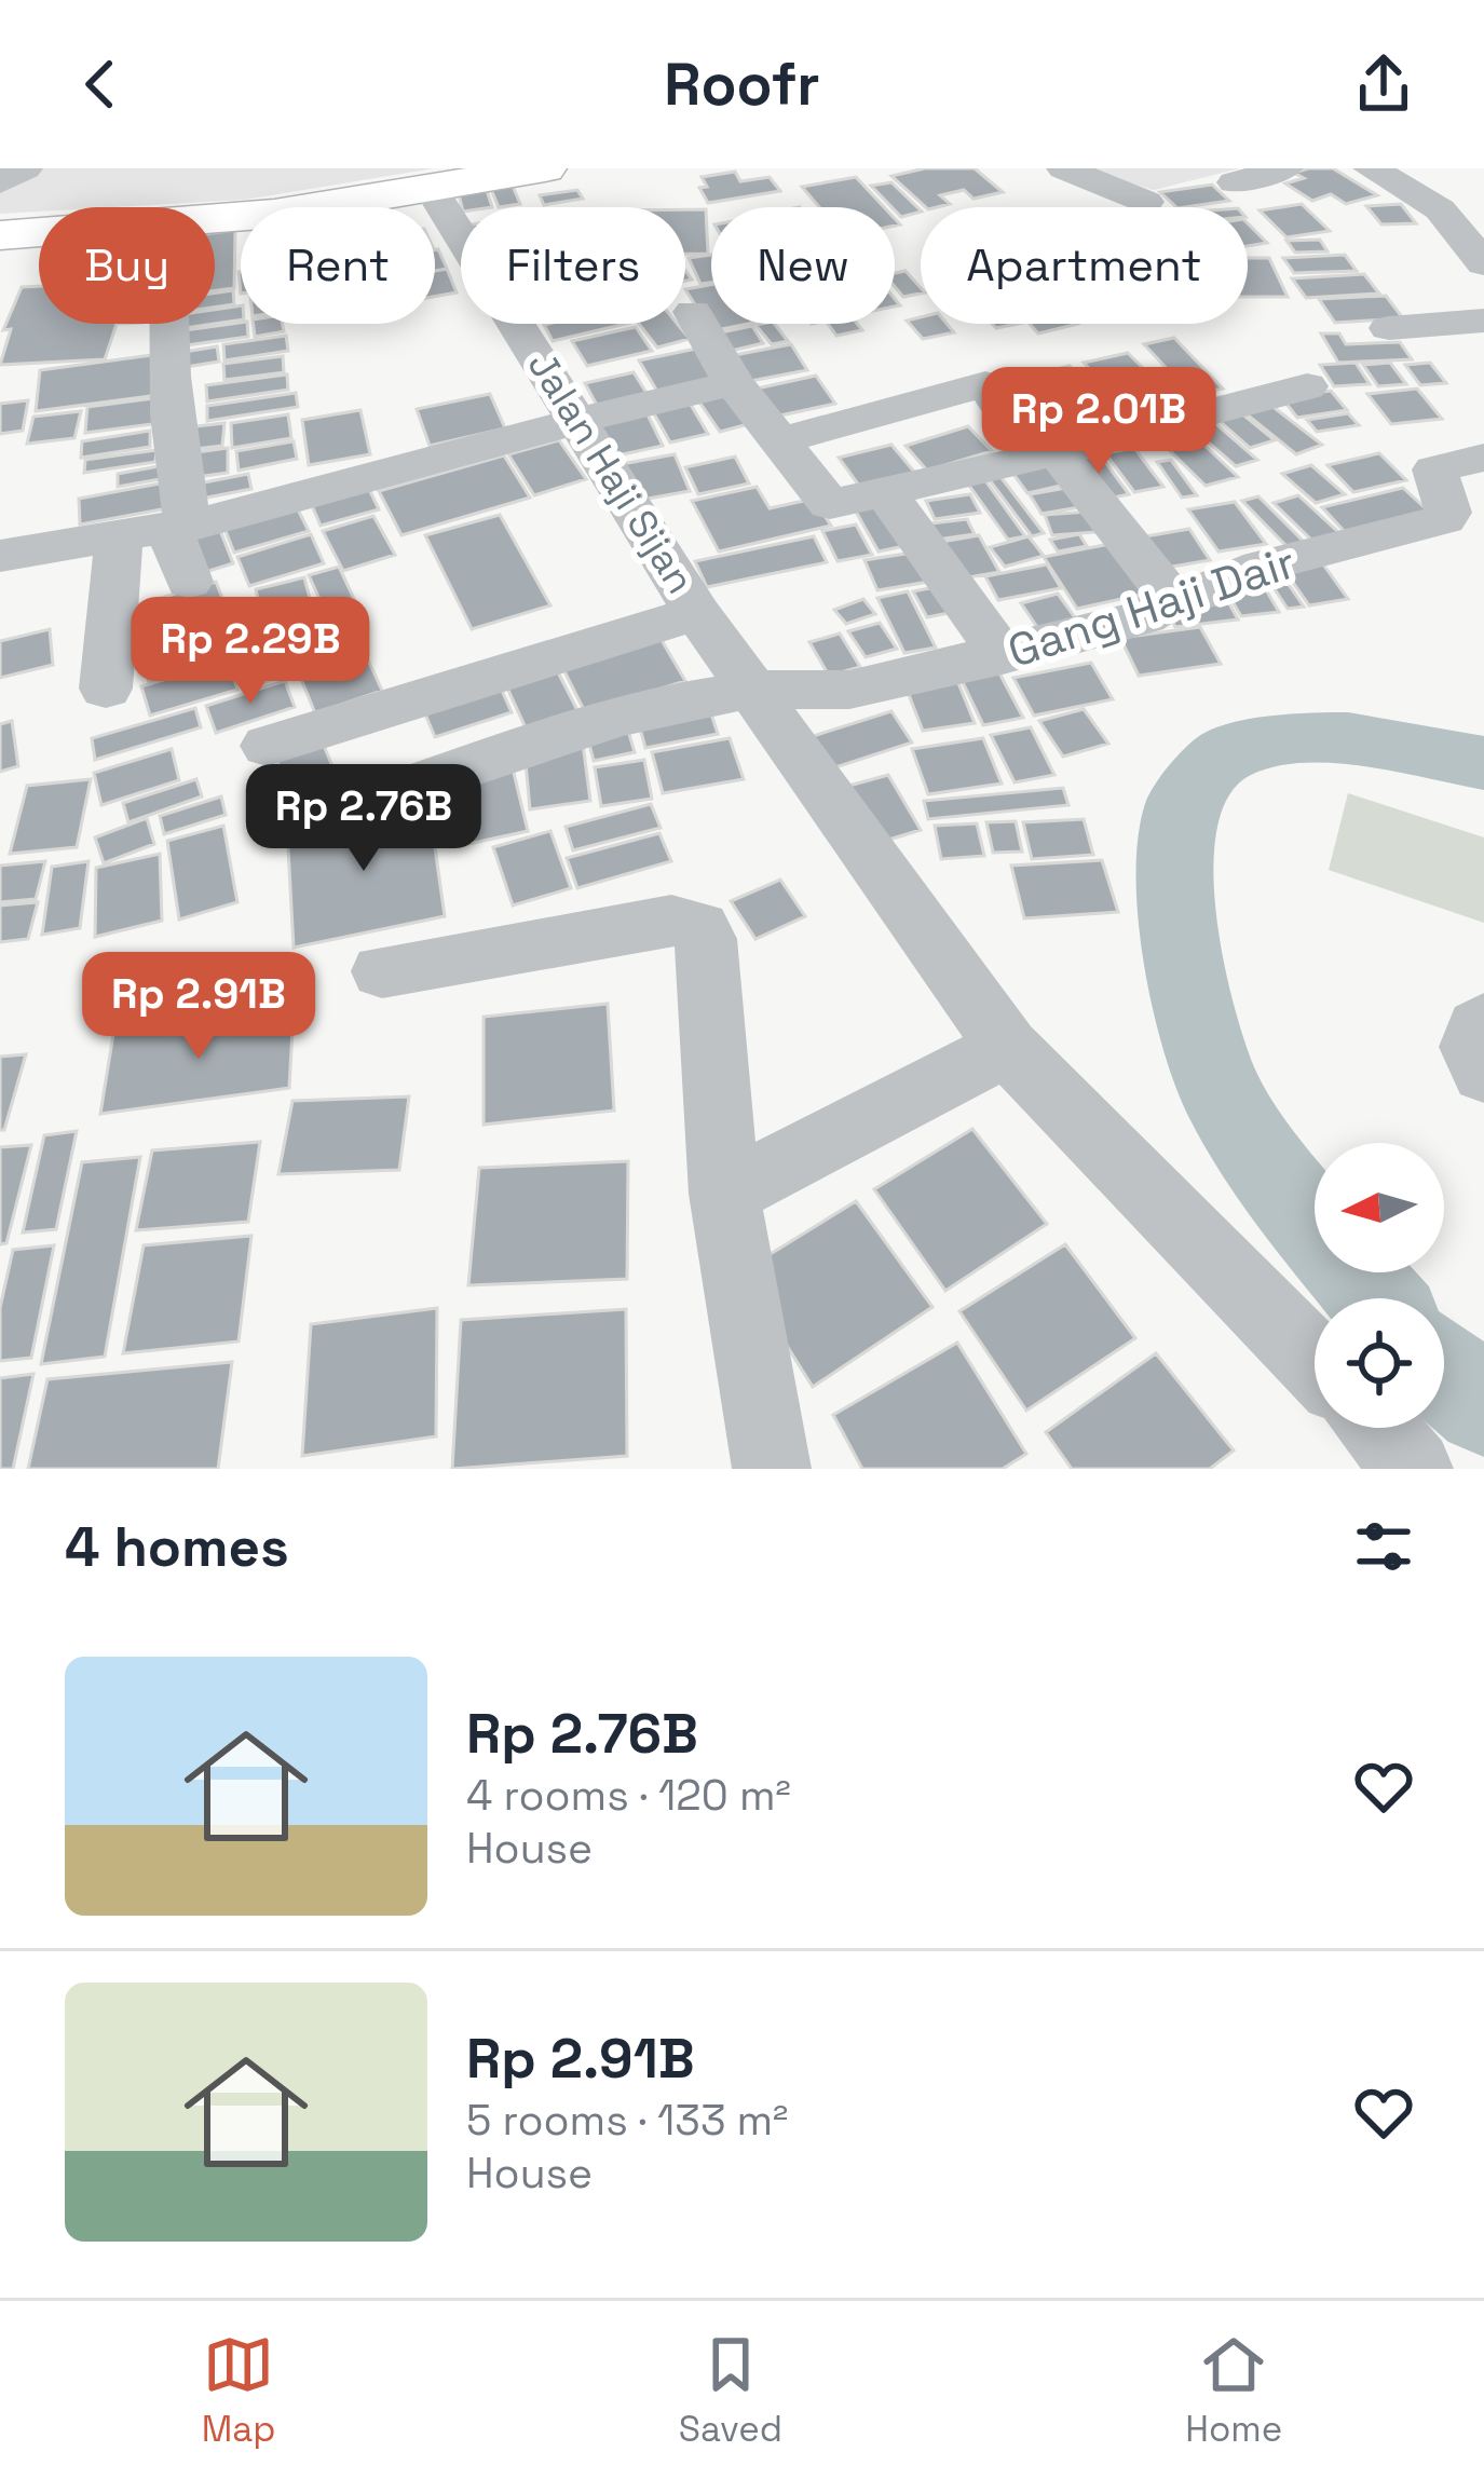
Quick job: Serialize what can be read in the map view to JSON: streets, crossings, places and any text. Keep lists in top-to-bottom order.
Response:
{
  "streets": {
    "street": ["Jalan Haji Sijan", "Gang Haji Dair"]
  },
  "crossings": [
    ["Jalan Haji Sijan", "Gang Haji Dair"]
  ],
  "north": "left",
  "page": {
    "header": "Roofr",
    "chip": [
      "Buy",
      "Rent",
      "Filters",
      "New",
      "Apartment"
    ],
    "price": [
      "Rp 2.01B",
      "Rp 2.29B",
      "Rp 2.76B",
      "Rp 2.91B"
    ],
    "heading": "4 homes",
    "list": [
      {
        "name": "Rp 2.76B",
        "note": "4 rooms · 120 m² · House"
      },
      {
        "name": "Rp 2.91B",
        "note": "5 rooms · 133 m² · House"
      }
    ],
    "tabs": ["Map", "Saved", "Home"]
  }
}
